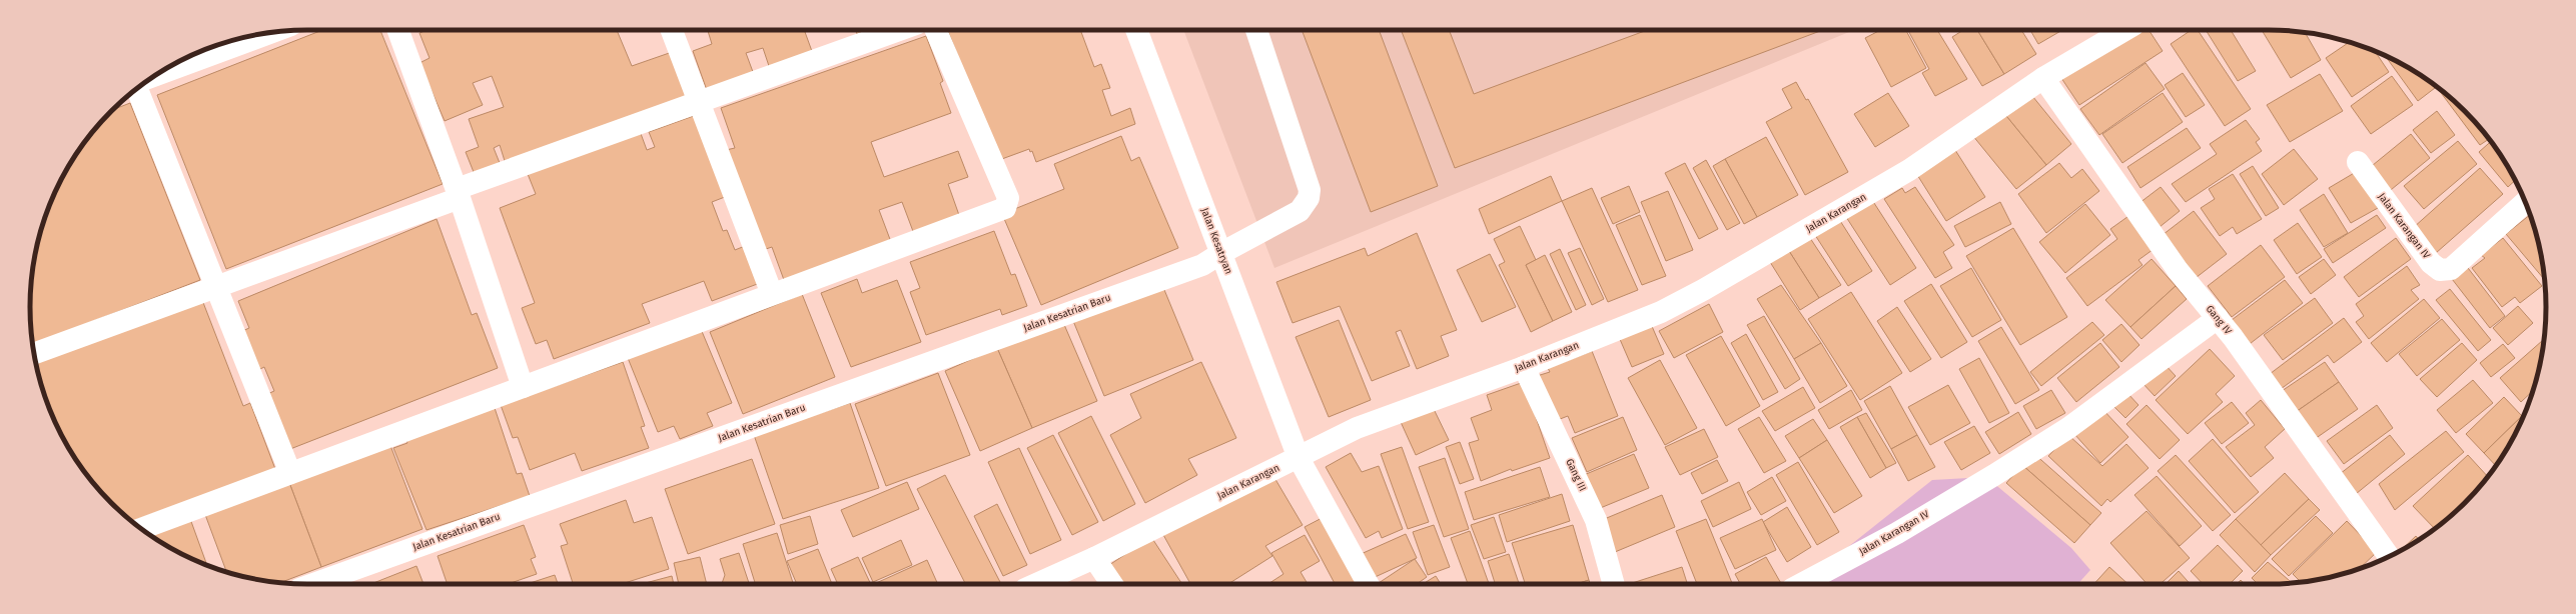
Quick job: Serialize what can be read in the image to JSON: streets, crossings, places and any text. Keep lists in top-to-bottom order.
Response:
{
  "streets": {
    "street": [
      "Jalan Karangan",
      "Jalan Karangan IV",
      "Jalan Kesatryan",
      "Jalan Kesatrian Baru",
      "Gang IV",
      "Gang III"
    ]
  },
  "crossings": [
    ["Jalan Karangan", "Jalan Kesatryan"],
    ["Jalan Karangan", "Gang IV"],
    ["Jalan Karangan", "Gang III"],
    ["Jalan Karangan IV", "Gang IV"],
    ["Jalan Kesatryan", "Jalan Kesatrian Baru"]
  ]
}
